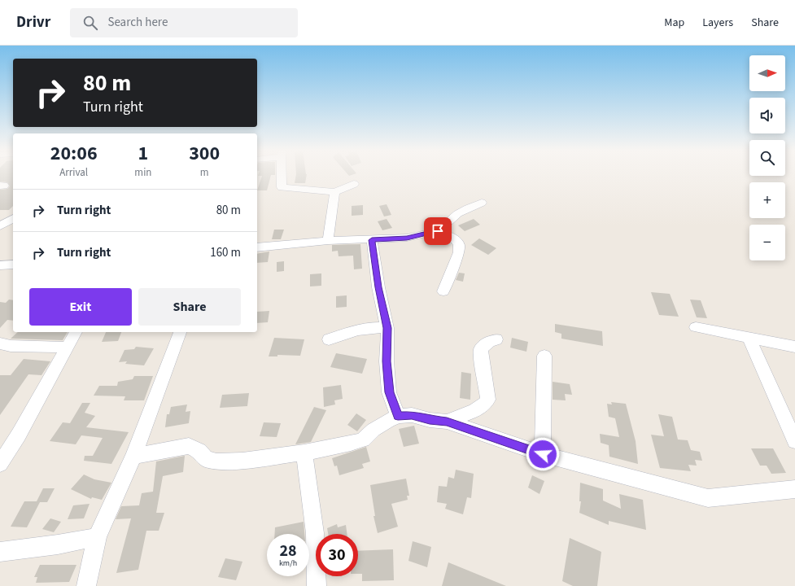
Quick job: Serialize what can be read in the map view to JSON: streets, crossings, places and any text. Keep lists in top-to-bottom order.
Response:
{
  "north": "right",
  "page": {
    "header": "Drivr",
    "search": "Search here",
    "nav": ["Map", "Layers", "Share"],
    "map_buttons": ["+", "−"],
    "turn": ["80 m", "Turn right"],
    "eta": [
      "20:06",
      "Arrival",
      "1",
      "min",
      "300",
      "m"
    ],
    "list": [
      {
        "name": "Turn right",
        "value": "80 m"
      },
      {
        "name": "Turn right",
        "value": "160 m"
      }
    ],
    "buttons": ["Exit", "Share"],
    "speed": "28 km/h",
    "limit": "30"
  }
}
